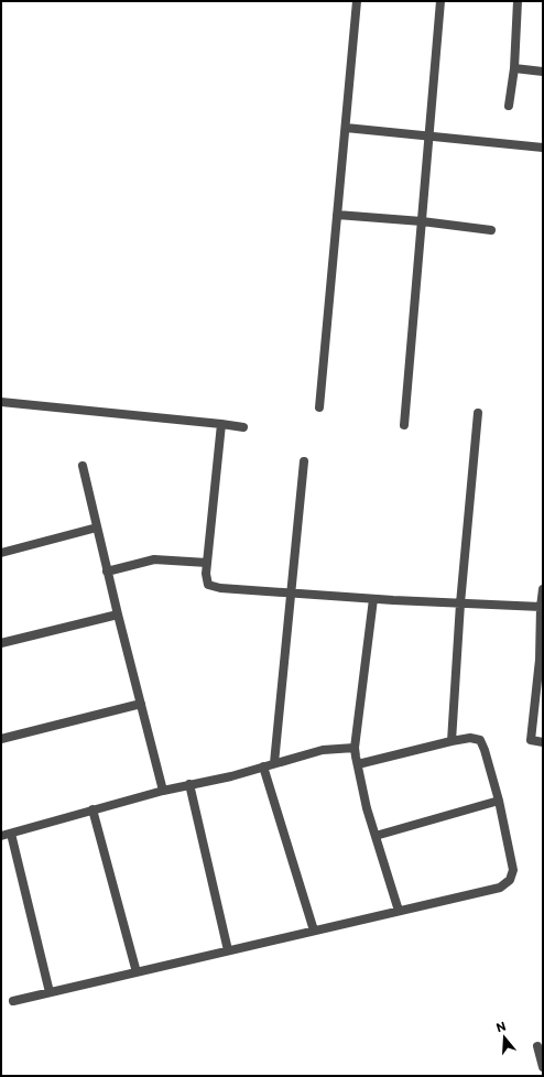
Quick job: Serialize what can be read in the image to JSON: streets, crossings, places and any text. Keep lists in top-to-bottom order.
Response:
{
  "north": "top"
}
